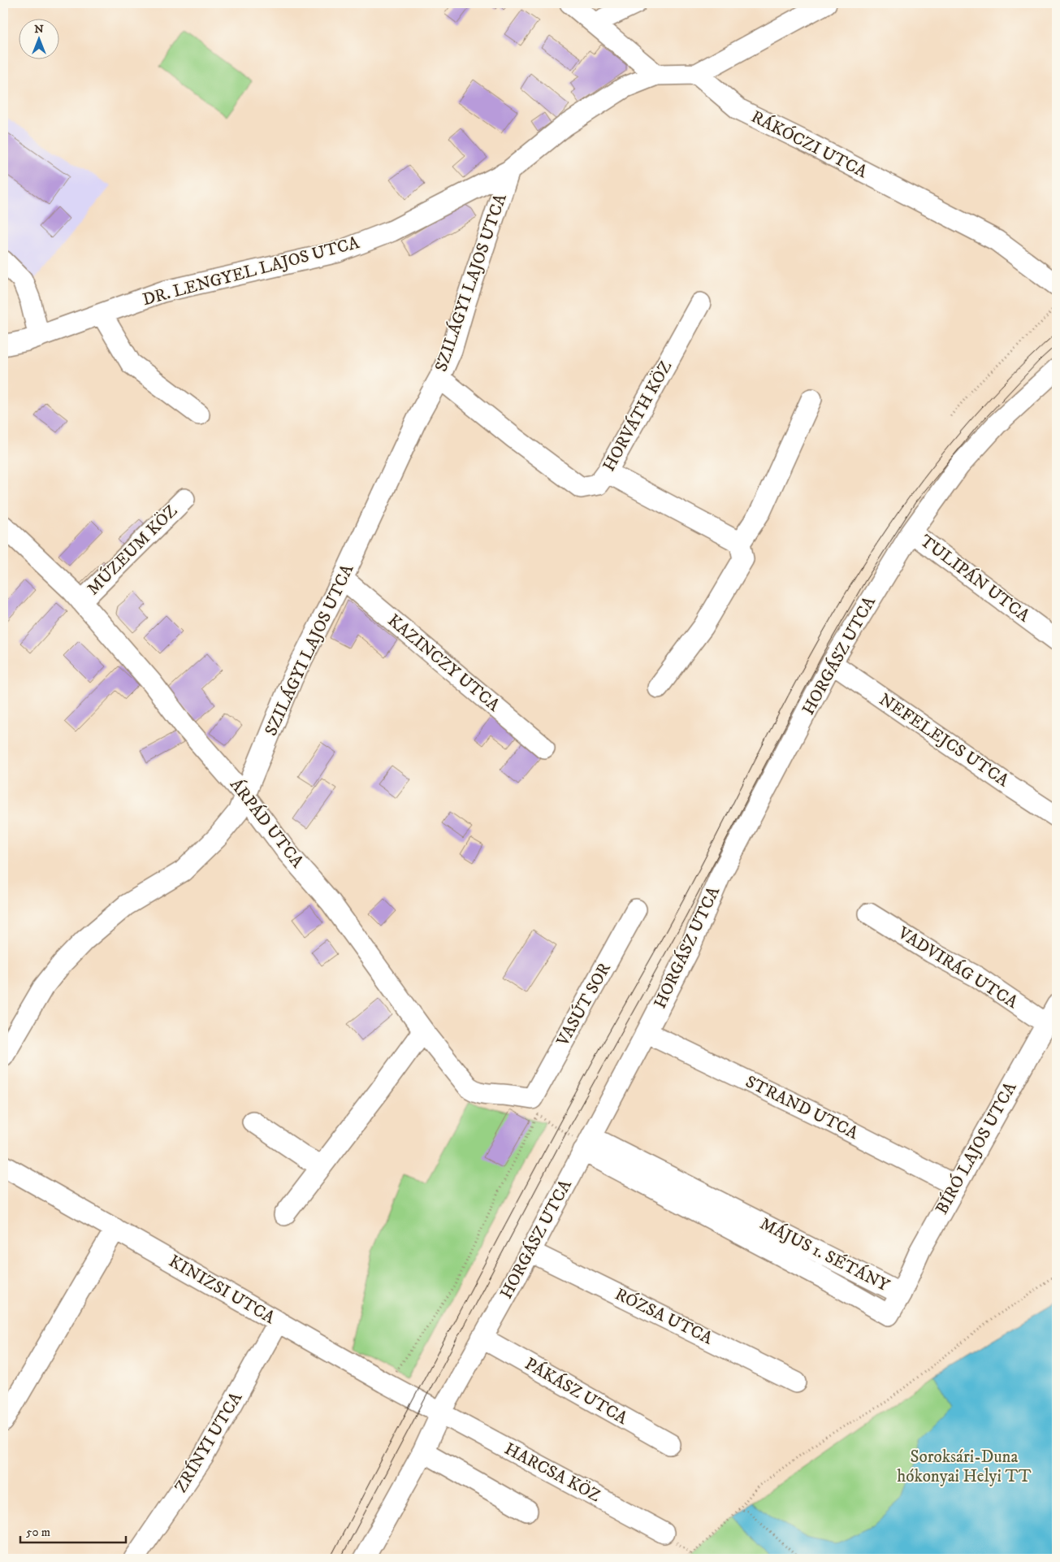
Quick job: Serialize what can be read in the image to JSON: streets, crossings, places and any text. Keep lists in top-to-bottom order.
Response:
{
  "streets": {
    "street": [
      "RÁKÓCZI UTCA",
      "DR. LENGYEL LAJOS UTCA",
      "SZILÁGYI LAJOS UTCA",
      "HORVÁTH KÖZ",
      "MÚZEUM KÖZ",
      "TULIPÁN UTCA",
      "HORGÁSZ UTCA",
      "KAZINCZY UTCA",
      "NEFELEJCS UTCA",
      "ÁRPÁD UTCA",
      "VADVIRÁG UTCA",
      "VASÚT SOR",
      "STRAND UTCA",
      "BÍRÓ LAJOS UTCA",
      "MÁJUS 1. SÉTÁNY",
      "KINIZSI UTCA",
      "RÓZSA UTCA",
      "PÁKÁSZ UTCA",
      "ZRÍNYI UTCA",
      "HARCSA KÖZ"
    ]
  },
  "crossings": [
    ["DR. LENGYEL LAJOS UTCA", "SZILÁGYI LAJOS UTCA"],
    ["SZILÁGYI LAJOS UTCA", "HORVÁTH KÖZ"],
    ["SZILÁGYI LAJOS UTCA", "KAZINCZY UTCA"],
    ["SZILÁGYI LAJOS UTCA", "ÁRPÁD UTCA"],
    ["MÚZEUM KÖZ", "ÁRPÁD UTCA"],
    ["TULIPÁN UTCA", "HORGÁSZ UTCA"],
    ["HORGÁSZ UTCA", "NEFELEJCS UTCA"],
    ["HORGÁSZ UTCA", "STRAND UTCA"],
    ["HORGÁSZ UTCA", "MÁJUS 1. SÉTÁNY"],
    ["HORGÁSZ UTCA", "KINIZSI UTCA"],
    ["HORGÁSZ UTCA", "RÓZSA UTCA"],
    ["HORGÁSZ UTCA", "PÁKÁSZ UTCA"],
    ["HORGÁSZ UTCA", "HARCSA KÖZ"],
    ["ÁRPÁD UTCA", "VASÚT SOR"],
    ["VADVIRÁG UTCA", "BÍRÓ LAJOS UTCA"],
    ["STRAND UTCA", "BÍRÓ LAJOS UTCA"],
    ["BÍRÓ LAJOS UTCA", "MÁJUS 1. SÉTÁNY"],
    ["KINIZSI UTCA", "ZRÍNYI UTCA"],
    ["KINIZSI UTCA", "HARCSA KÖZ"]
  ],
  "parks": ["Soroksári-Duna hókonyai Helyi TT"],
  "scale_bar": "50 m",
  "north": "top"
}
